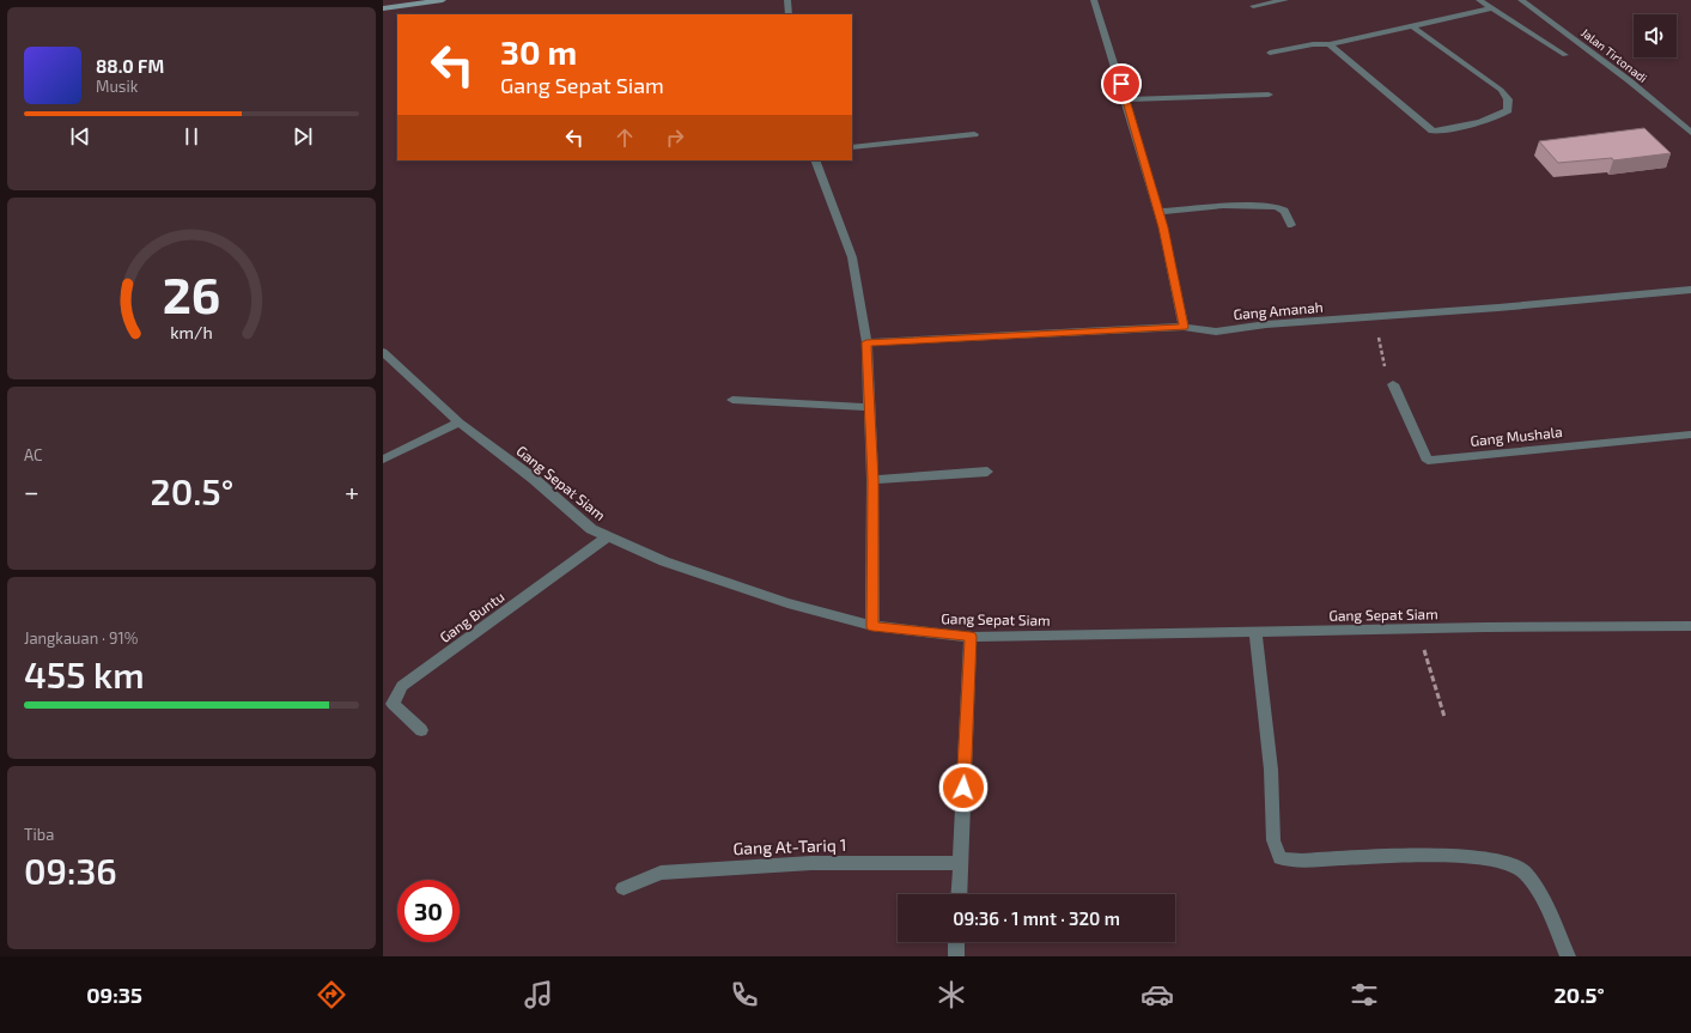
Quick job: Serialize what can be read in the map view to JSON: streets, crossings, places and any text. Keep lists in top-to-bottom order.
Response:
{
  "streets": {
    "street": [
      "Jalan Tirtonadi",
      "Gang Amanah",
      "Gang Mushala",
      "Gang Sepat Siam",
      "Gang Buntu",
      "Gang At-Tariq 1"
    ]
  },
  "crossings": [
    ["Gang Sepat Siam", "Gang Buntu"]
  ],
  "page": {
    "turn": ["30 m", "Gang Sepat Siam"],
    "song": ["88.0 FM", "Musik"],
    "tile": [
      "AC",
      ["Jangkauan · 91%", "455 km"],
      ["Tiba", "09:36"]
    ],
    "heat": ["−", "20.5°", "+"],
    "limit": "30",
    "trip": "09:36 · 1 mnt · 320 m",
    "tabs": ["09:35", "20.5°"],
    "gauge": ["26", "km/h"]
  }
}
